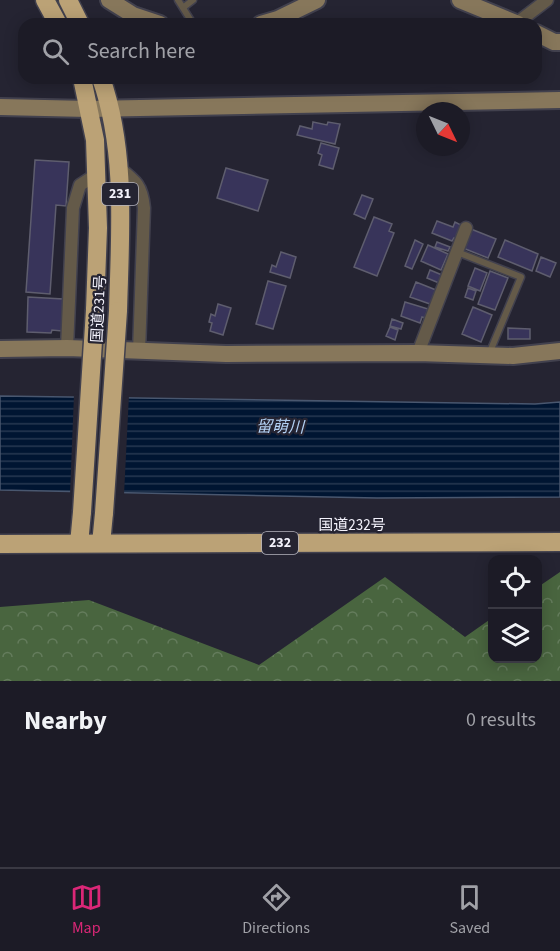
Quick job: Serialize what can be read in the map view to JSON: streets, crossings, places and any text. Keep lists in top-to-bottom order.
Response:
{
  "streets": {
    "highway": [
      "231",
      "国道231号",
      "国道232号",
      "232"
    ]
  },
  "crossings": [
    ["国道231号", "国道232号"]
  ],
  "water": ["留萌川"],
  "north": "bottom right",
  "page": {
    "search": "Search here",
    "heading": ["Nearby", "0 results"],
    "nav": ["Map", "Directions", "Saved"]
  }
}
